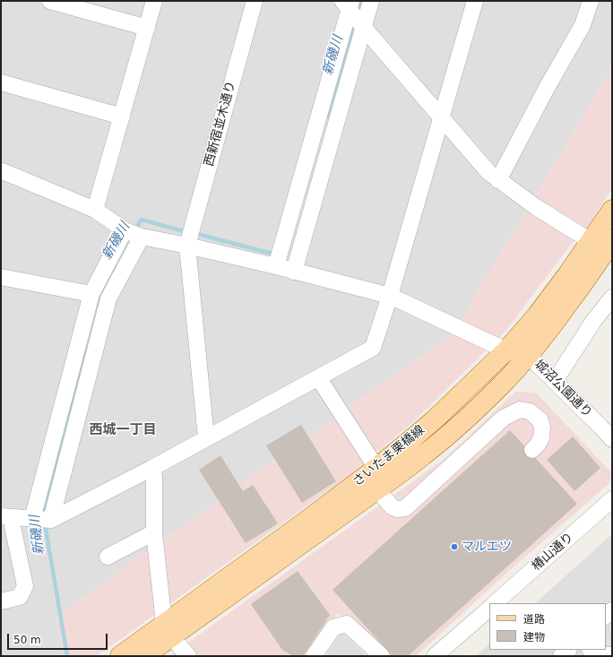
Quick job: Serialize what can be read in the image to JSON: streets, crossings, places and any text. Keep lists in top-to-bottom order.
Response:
{
  "streets": {
    "main road": ["さいたま栗橋線"],
    "street": ["西新宿並木通り", "城沼公園通り", "椿山通り"]
  },
  "crossings": [
    ["西新宿並木通り", "城沼公園通り"],
    ["城沼公園通り", "さいたま栗橋線"]
  ],
  "districts": ["西城一丁目"],
  "water": ["新磯川"],
  "places": ["マルエツ"],
  "legend": ["道路", "建物"],
  "scale_bar": "50 m"
}
